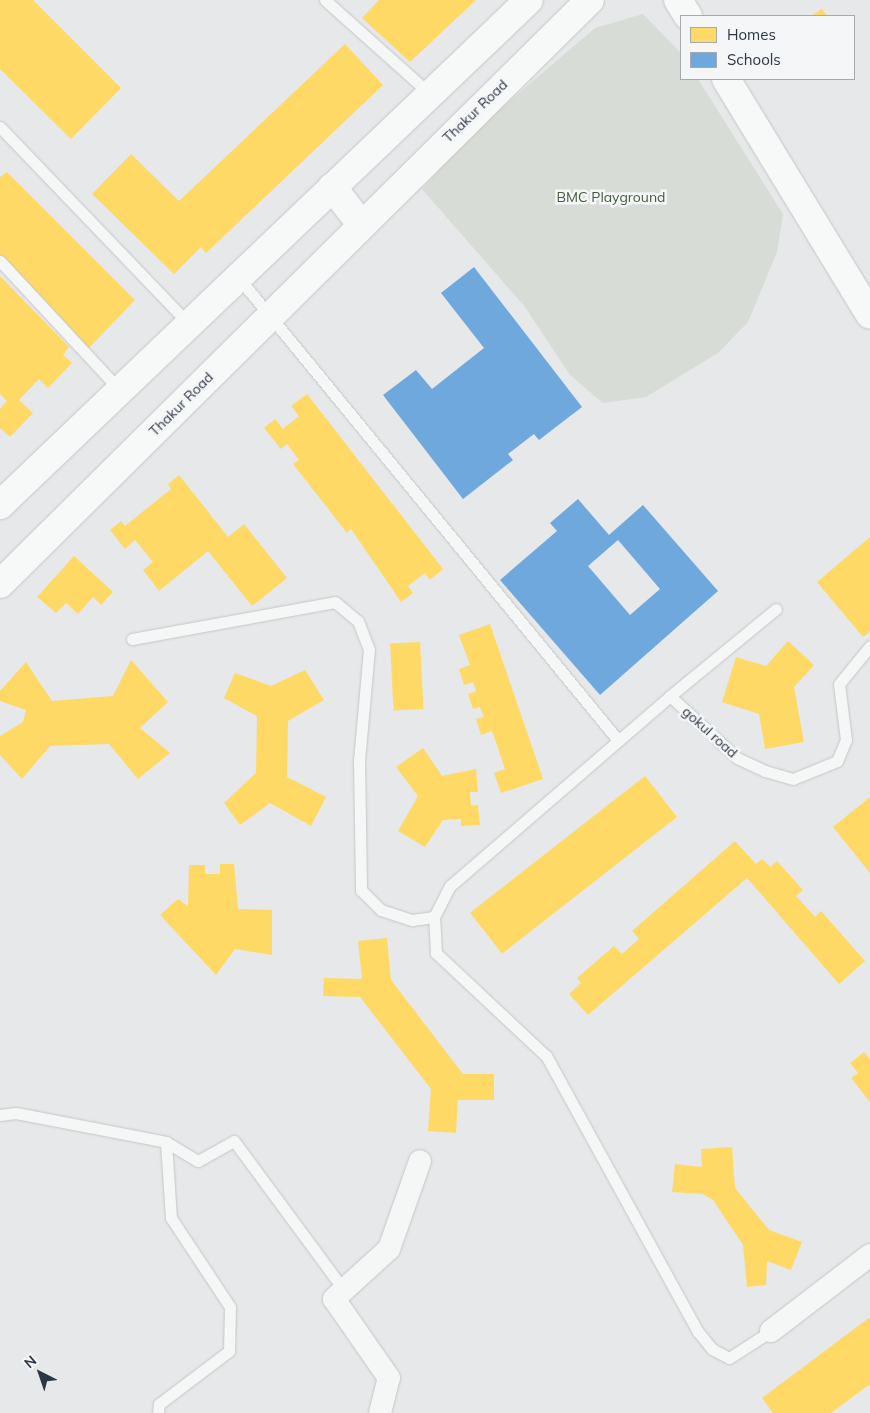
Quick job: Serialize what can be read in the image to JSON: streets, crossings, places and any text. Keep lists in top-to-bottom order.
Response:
{
  "streets": {
    "street": ["Thakur Road"],
    "lane": ["gokul road"]
  },
  "parks": ["BMC Playground"],
  "legend": ["Homes", "Schools"],
  "north": "top left"
}
